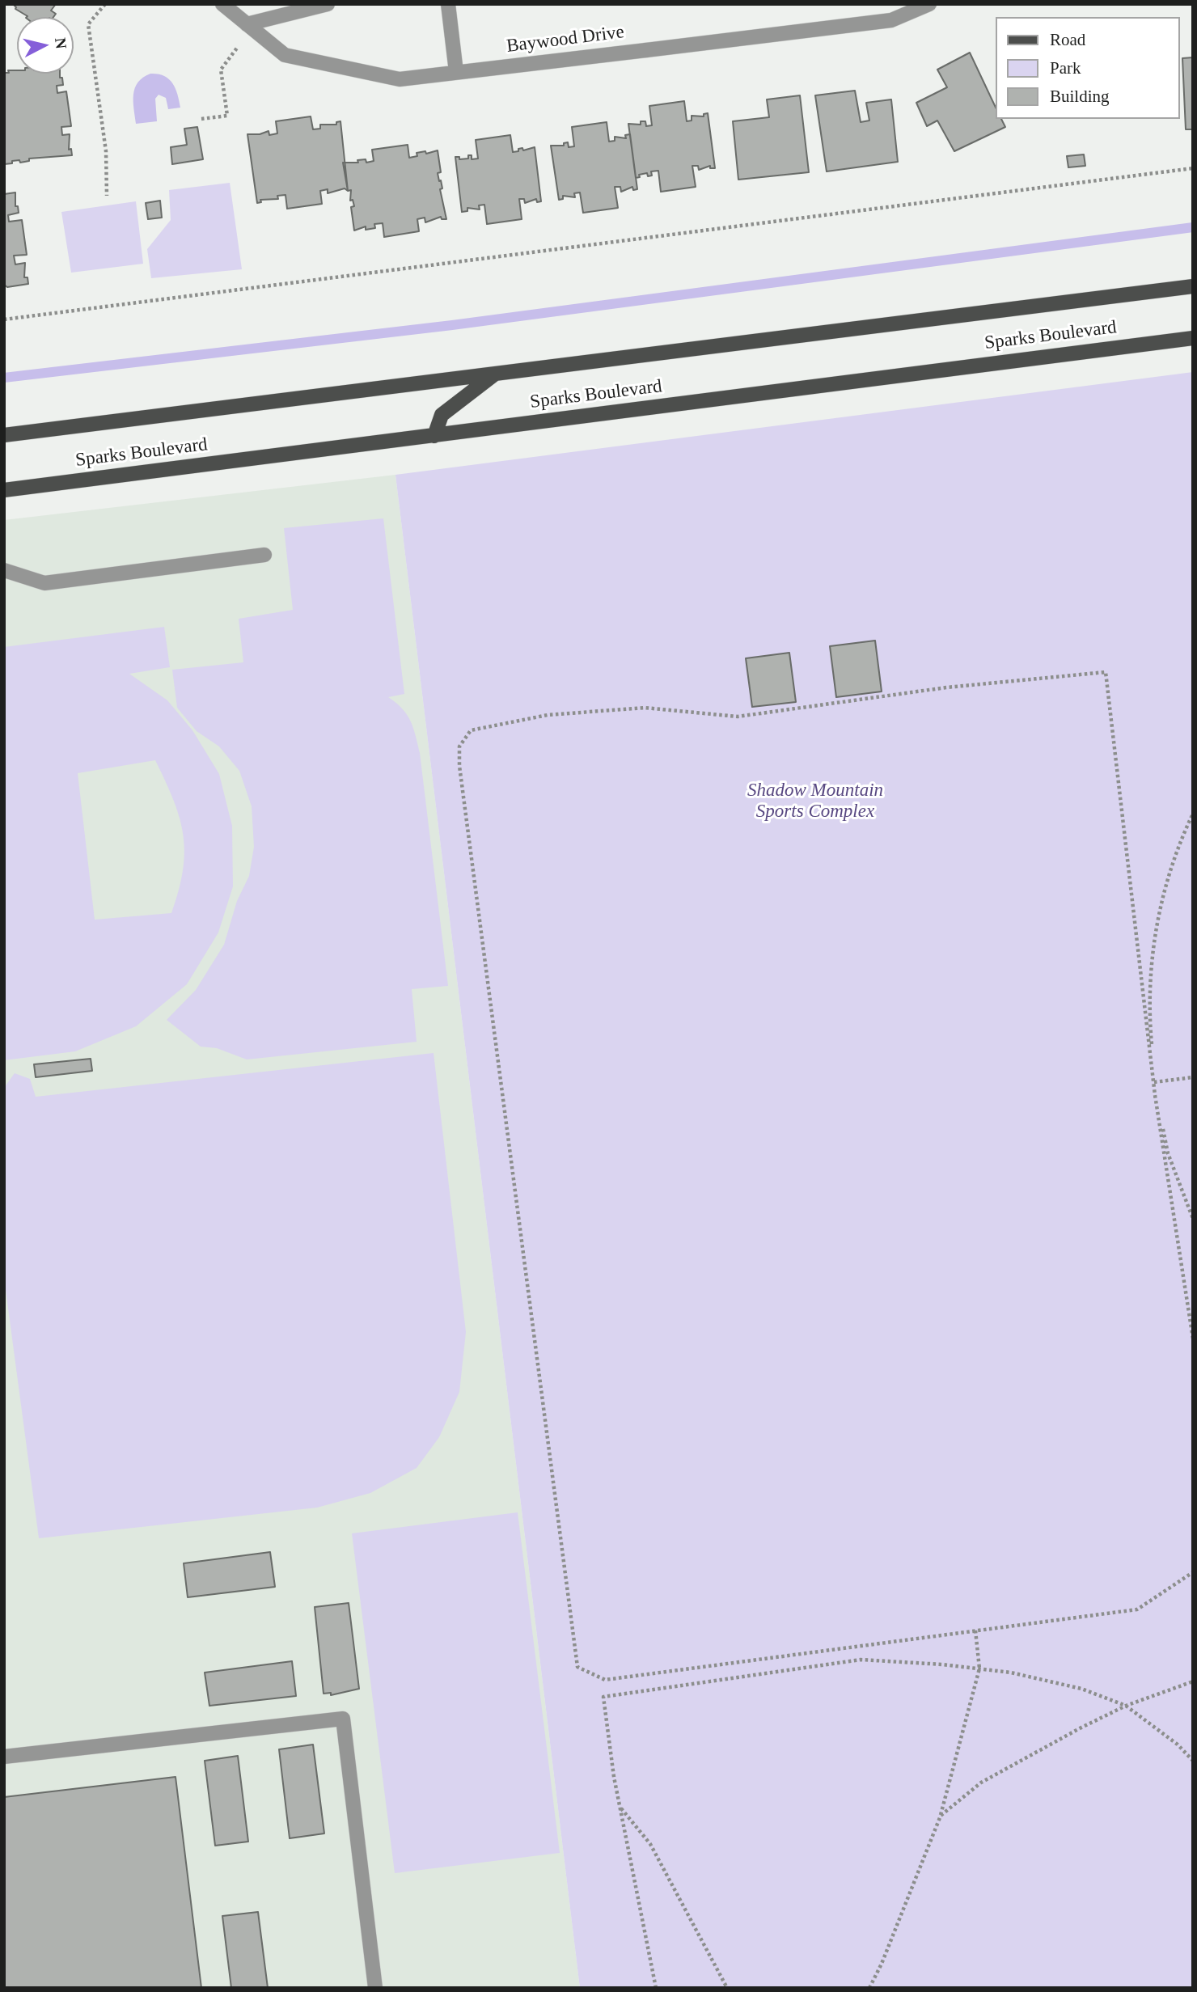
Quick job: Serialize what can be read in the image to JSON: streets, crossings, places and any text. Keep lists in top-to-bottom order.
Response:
{
  "streets": {
    "main road": ["Sparks Boulevard"],
    "street": ["Baywood Drive"]
  },
  "parks": ["Shadow Mountain Sports Complex"],
  "legend": ["Road", "Park", "Building"],
  "north": "right"
}
